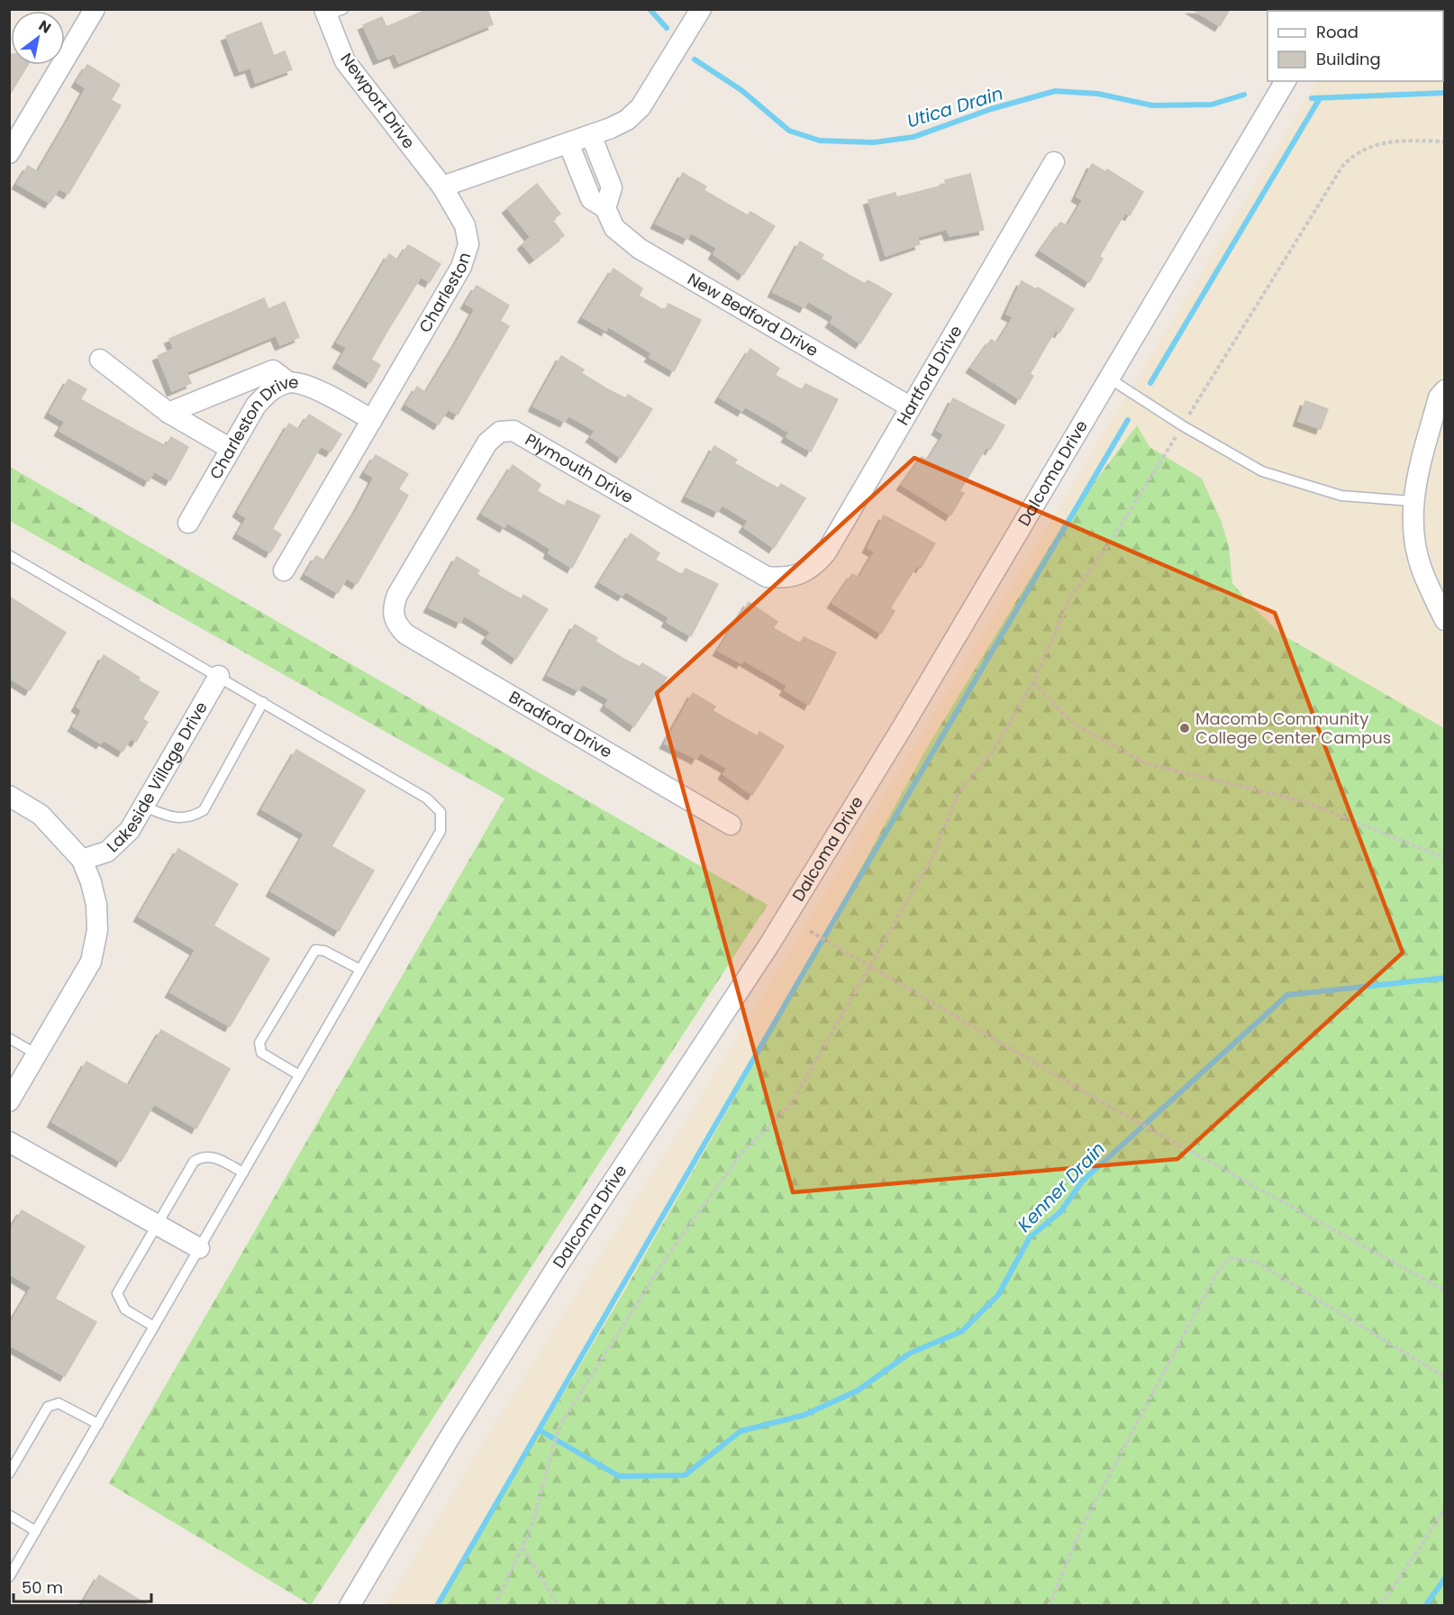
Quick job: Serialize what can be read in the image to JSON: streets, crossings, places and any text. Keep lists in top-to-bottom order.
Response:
{
  "streets": {
    "street": [
      "Newport Drive",
      "Charleston",
      "New Bedford Drive",
      "Hartford Drive",
      "Charleston Drive",
      "Plymouth Drive",
      "Dalcoma Drive",
      "Bradford Drive",
      "Lakeside Village Drive"
    ]
  },
  "crossings": [
    ["Newport Drive", "Charleston"],
    ["Charleston", "Charleston Drive"],
    ["New Bedford Drive", "Hartford Drive"],
    ["Hartford Drive", "Plymouth Drive"],
    ["Plymouth Drive", "Bradford Drive"]
  ],
  "water": ["Utica Drain", "Kenner Drain"],
  "places": ["Macomb Community College Center Campus"],
  "legend": ["Road", "Building"],
  "scale_bar": "50 m",
  "north": "top right"
}
